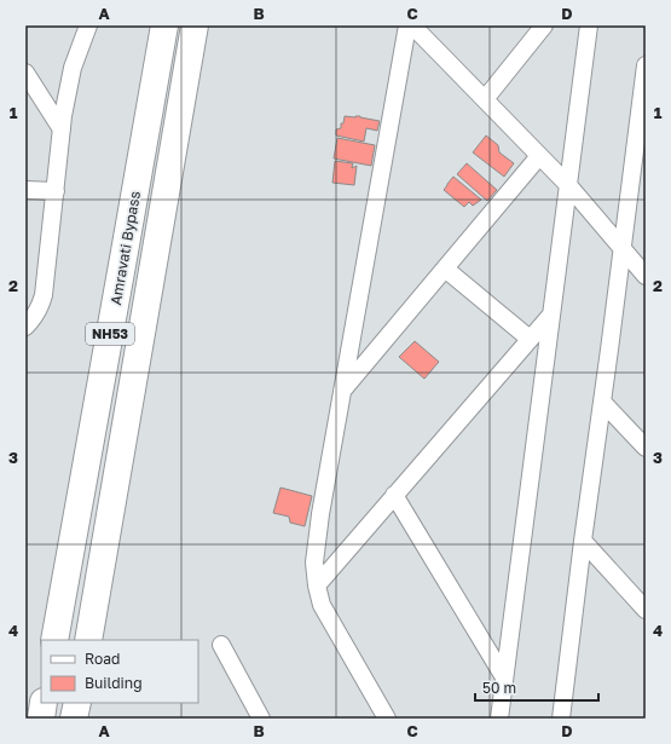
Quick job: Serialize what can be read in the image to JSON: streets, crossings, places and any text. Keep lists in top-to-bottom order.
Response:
{
  "streets": {
    "highway": ["Amravati Bypass", "NH53"]
  },
  "legend": ["Road", "Building"],
  "scale_bar": "50 m",
  "grid": {
    "columns": [
      "A",
      "B",
      "C",
      "D"
    ],
    "rows": [
      "1",
      "2",
      "3",
      "4"
    ]
  }
}
